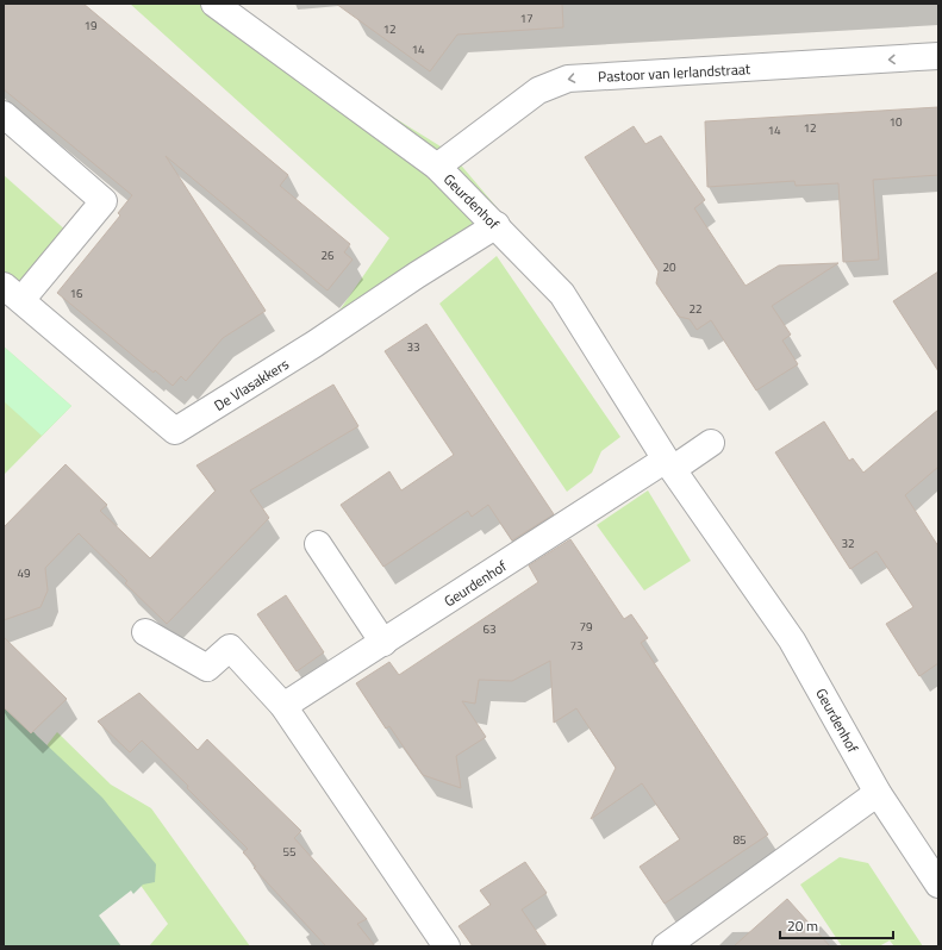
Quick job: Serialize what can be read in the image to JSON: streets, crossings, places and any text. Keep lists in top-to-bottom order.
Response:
{
  "streets": {
    "street": ["Pastoor van Ierlandstraat", "Geurdenhof", "De Vlasakkers"]
  },
  "crossings": [
    ["Pastoor van Ierlandstraat", "Geurdenhof"],
    ["Geurdenhof", "De Vlasakkers"]
  ],
  "one_way": ["Pastoor van Ierlandstraat"],
  "house_numbers": [
    "17",
    "19",
    "12",
    "14",
    "10",
    "12",
    "14",
    "26",
    "20",
    "16",
    "22",
    "33",
    "32",
    "49",
    "79",
    "63",
    "73",
    "85",
    "55"
  ],
  "scale_bar": "20 m"
}
